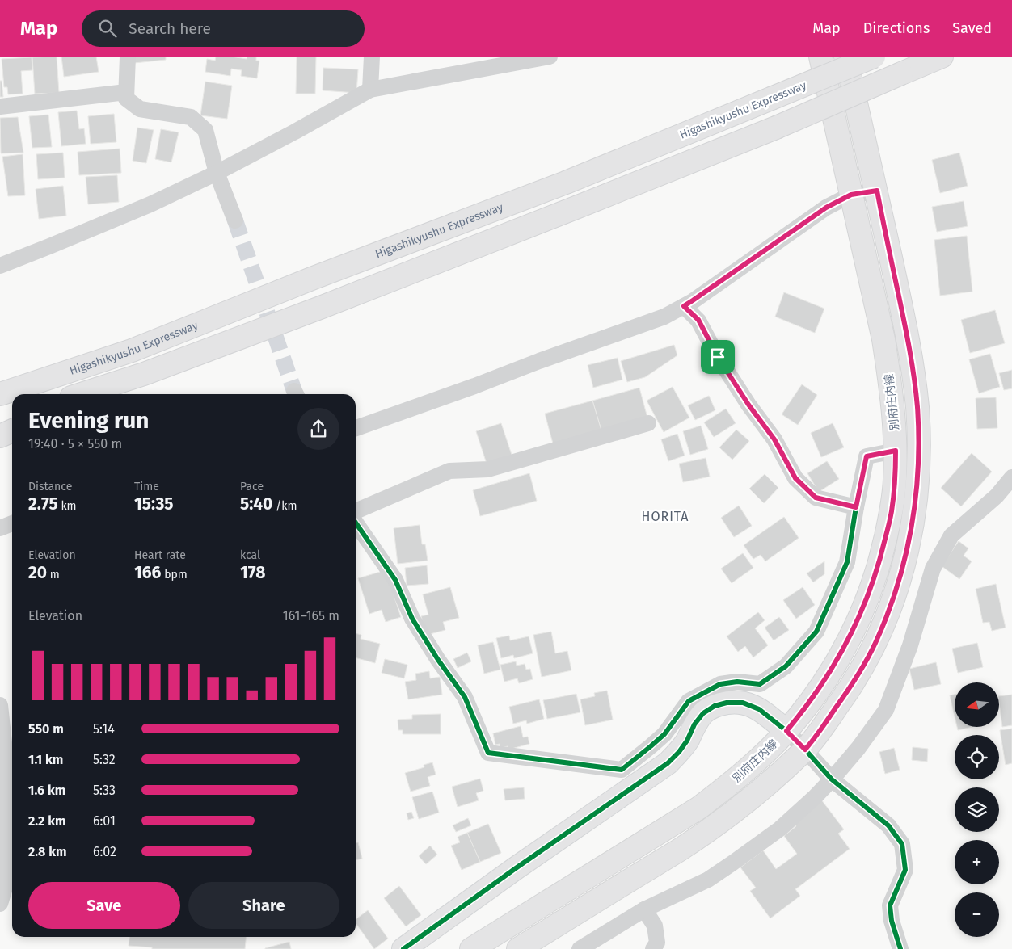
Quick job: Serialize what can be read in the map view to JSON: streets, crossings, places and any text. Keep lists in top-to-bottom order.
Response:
{
  "streets": {
    "main road": ["Higashikyushu Expressway", "別府庄内線"]
  },
  "districts": ["HORITA"],
  "north": "left",
  "page": {
    "header": "Map",
    "search": "Search here",
    "nav": ["Map", "Directions", "Saved"],
    "heading": ["Evening run", "19:40 · 5 × 550 m"],
    "stats": [
      ["Distance", "2.75 km"],
      ["Time", "15:35"],
      ["Pace", "5:40 /km"],
      ["Elevation", "20 m"],
      ["Heart rate", "166 bpm"],
      ["kcal", "178"]
    ],
    "chart": ["Elevation", "161–165 m"],
    "map_buttons": ["+", "−"],
    "list": [
      {
        "name": "550 m",
        "note": "5:14"
      },
      {
        "name": "1.1 km",
        "note": "5:32"
      },
      {
        "name": "1.6 km",
        "note": "5:33"
      },
      {
        "name": "2.2 km",
        "note": "6:01"
      },
      {
        "name": "2.8 km",
        "note": "6:02"
      }
    ],
    "buttons": ["Save", "Share"]
  }
}
